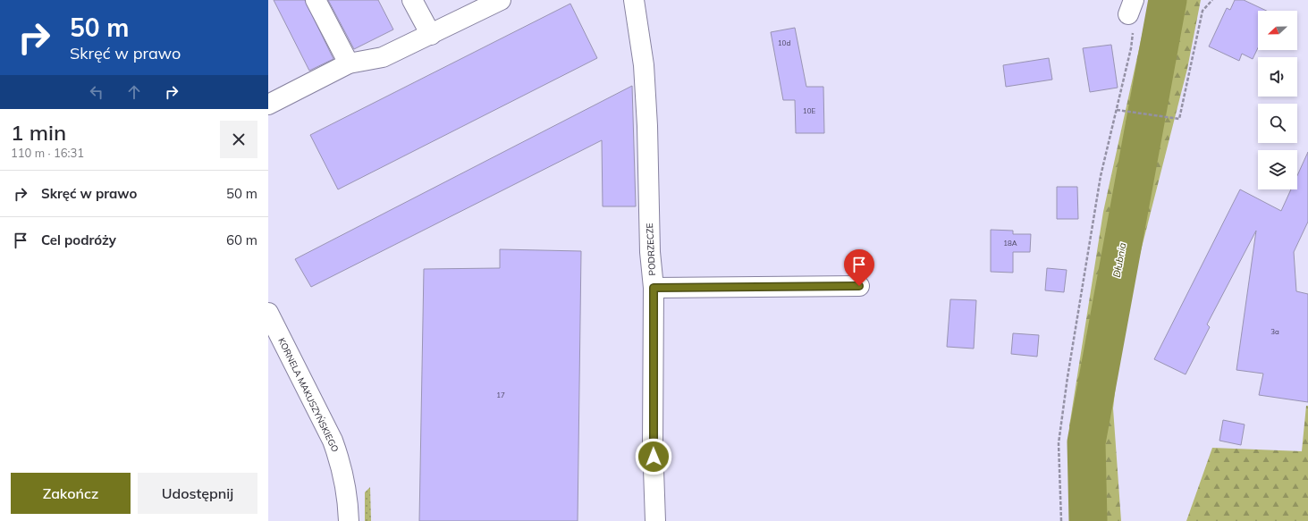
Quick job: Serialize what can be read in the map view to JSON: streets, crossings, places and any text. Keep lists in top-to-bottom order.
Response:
{
  "streets": {
    "street": ["PODRZECZE", "KORNELA MAKUSZYŃSKIEGO"]
  },
  "water": ["Dłubnia"],
  "house_numbers": [
    "10d",
    "10E",
    "18A",
    "3a",
    "17"
  ],
  "north": "left",
  "page": {
    "turn": ["50 m", "Skręć w prawo"],
    "heading": ["1 min", "110 m · 16:31"],
    "list": [
      {
        "name": "Skręć w prawo",
        "value": "50 m"
      },
      {
        "name": "Cel podróży",
        "value": "60 m"
      }
    ],
    "buttons": ["Zakończ", "Udostępnij"]
  }
}
